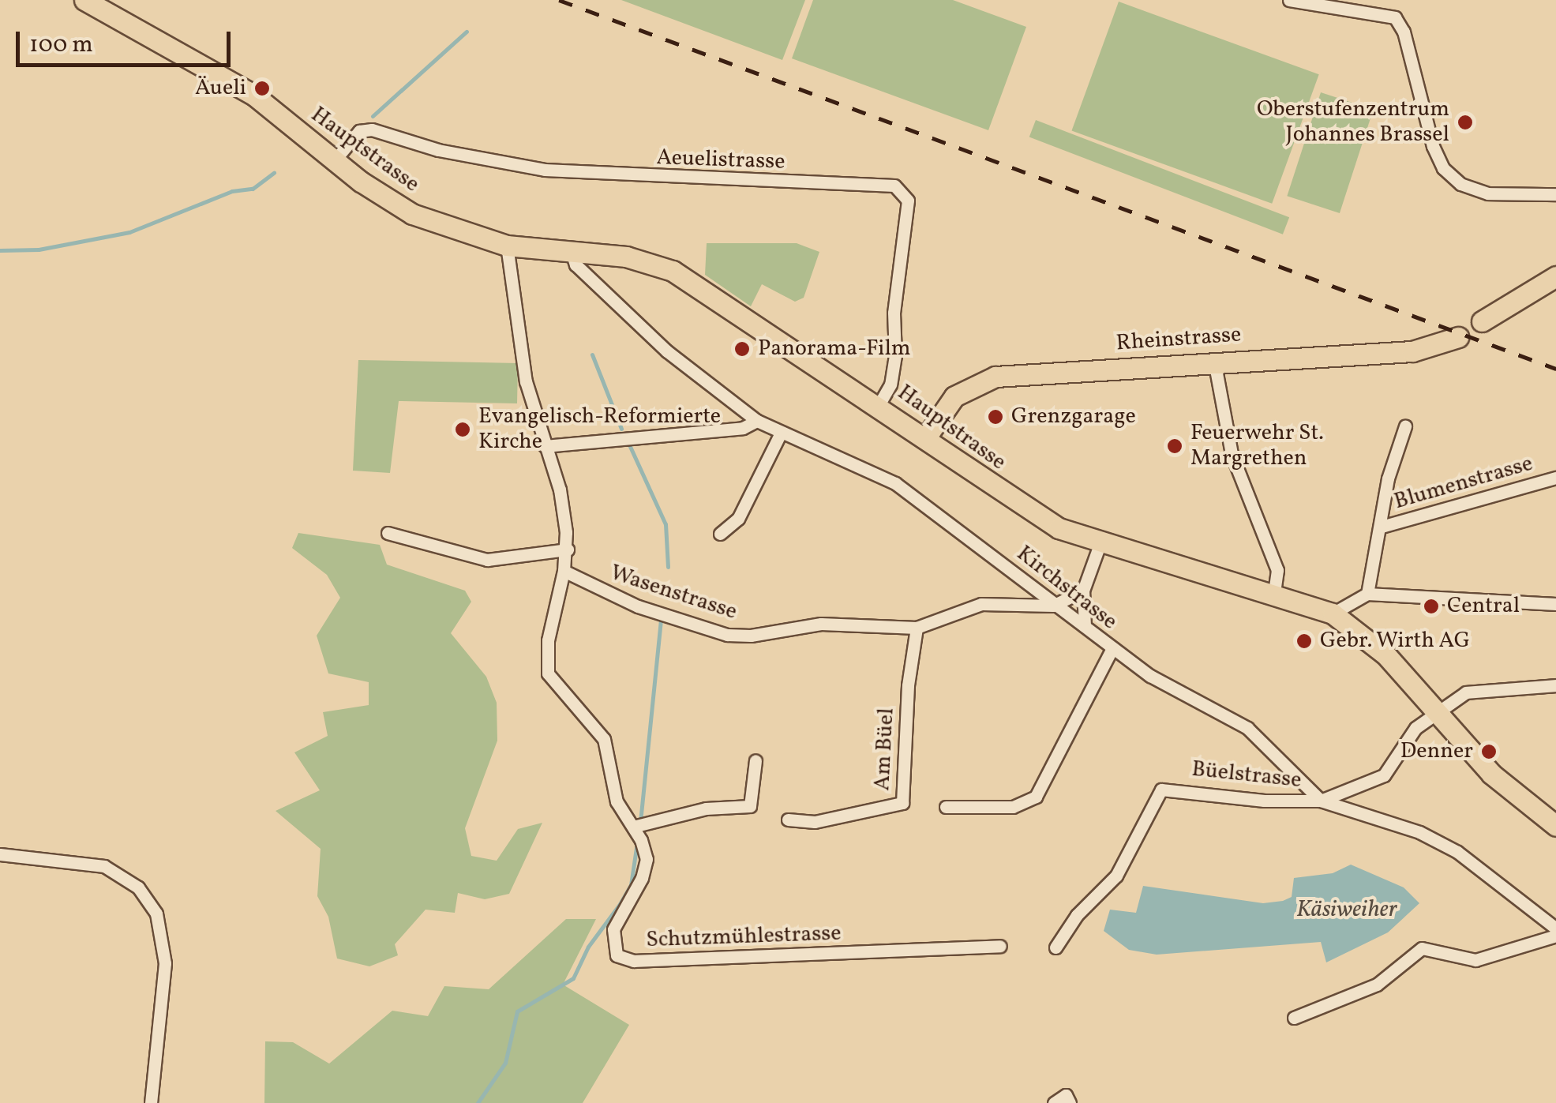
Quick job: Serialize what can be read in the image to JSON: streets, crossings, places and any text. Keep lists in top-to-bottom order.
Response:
{
  "streets": {
    "main road": ["Hauptstrasse", "Rheinstrasse"],
    "street": [
      "Aeuelistrasse",
      "Blumenstrasse",
      "Kirchstrasse",
      "Wasenstrasse",
      "Am Büel",
      "Büelstrasse",
      "Schutzmühlestrasse"
    ]
  },
  "crossings": [
    ["Hauptstrasse", "Aeuelistrasse"],
    ["Hauptstrasse", "Rheinstrasse"],
    ["Hauptstrasse", "Kirchstrasse"],
    ["Hauptstrasse", "Büelstrasse"],
    ["Kirchstrasse", "Wasenstrasse"],
    ["Kirchstrasse", "Büelstrasse"],
    ["Wasenstrasse", "Am Büel"]
  ],
  "water": ["Käsiweiher"],
  "places": [
    "Äueli",
    "Oberstufenzentrum Johannes Brassel",
    "Panorama-Film",
    "Grenzgarage",
    "Evangelisch-Reformierte Kirche",
    "Feuerwehr St. Margrethen",
    "Central",
    "Gebr. Wirth AG",
    "Denner"
  ],
  "scale_bar": "100 m"
}
